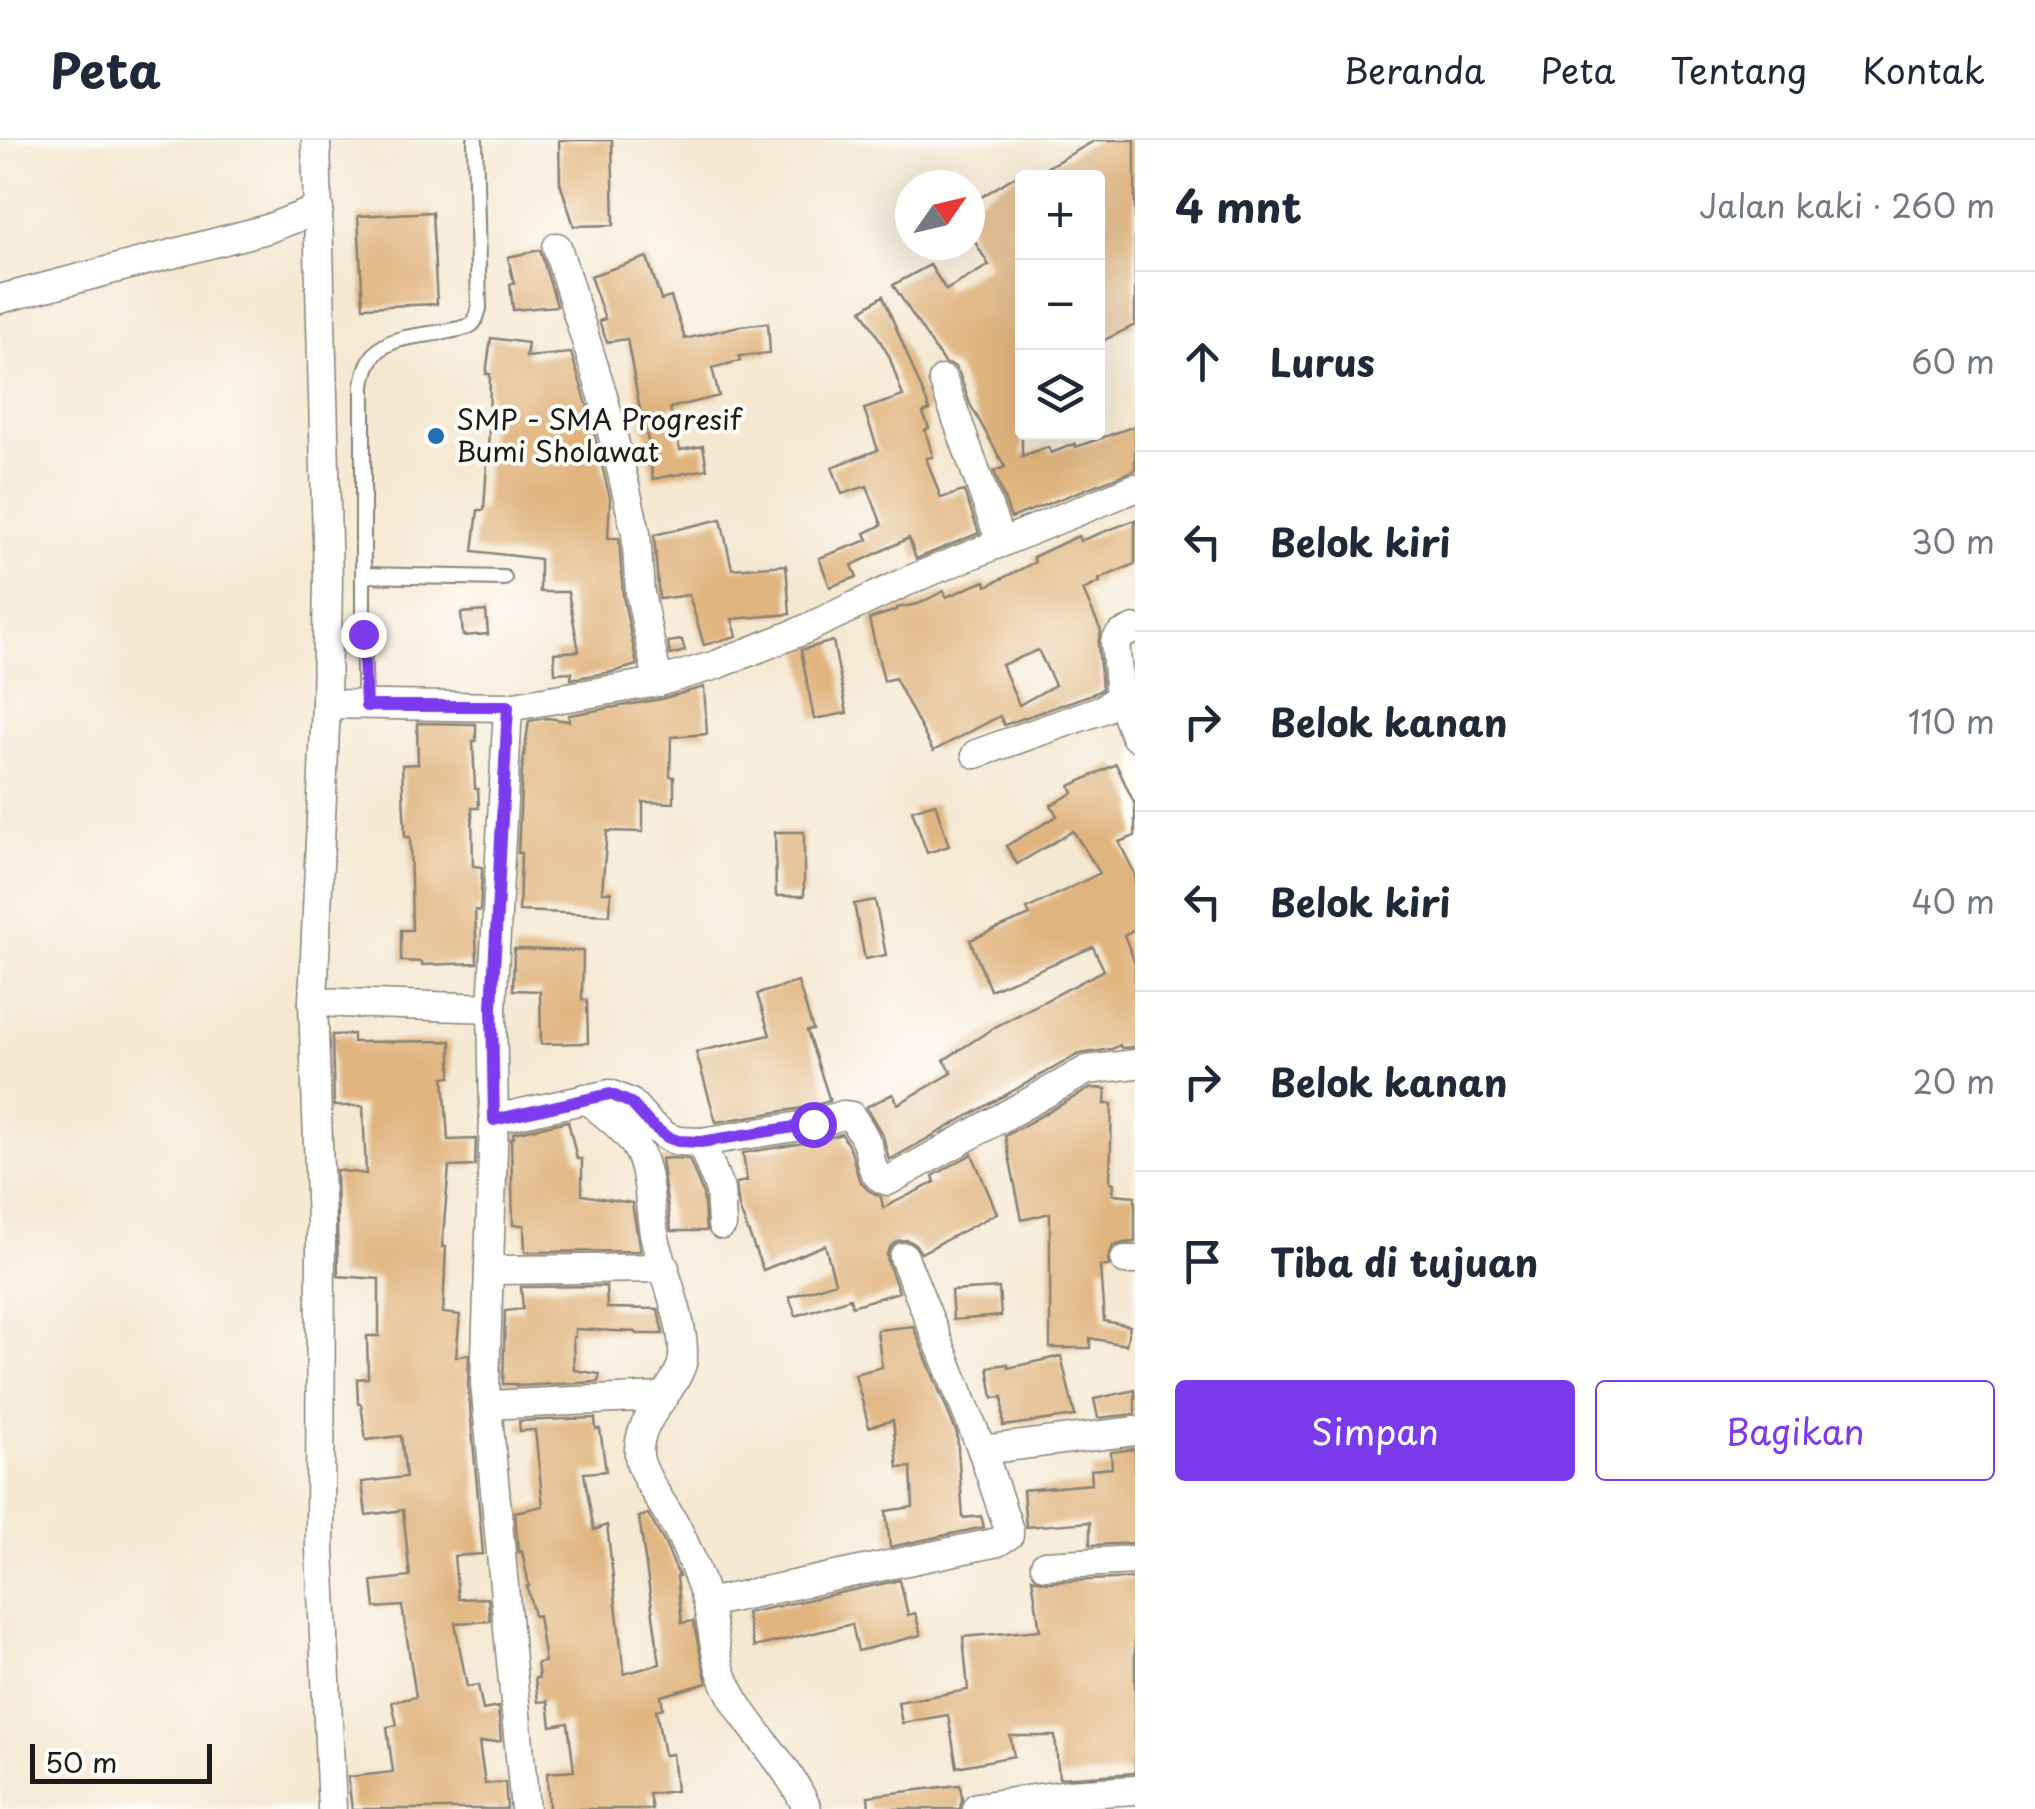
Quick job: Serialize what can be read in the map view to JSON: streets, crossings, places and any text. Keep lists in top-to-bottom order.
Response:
{
  "places": ["SMP - SMA Progresif Bumi Sholawat"],
  "scale_bar": "50 m",
  "north": "top right",
  "page": {
    "header": "Peta",
    "nav": [
      "Beranda",
      "Peta",
      "Tentang",
      "Kontak"
    ],
    "heading": ["4 mnt", "Jalan kaki · 260 m"],
    "map_buttons": ["+", "−"],
    "list": [
      ["Lurus", "60 m"],
      ["Belok kiri", "30 m"],
      ["Belok kanan", "110 m"],
      ["Belok kiri", "40 m"],
      ["Belok kanan", "20 m"],
      "Tiba di tujuan"
    ],
    "buttons": ["Simpan", "Bagikan"],
    "scale": "50 m"
  }
}
